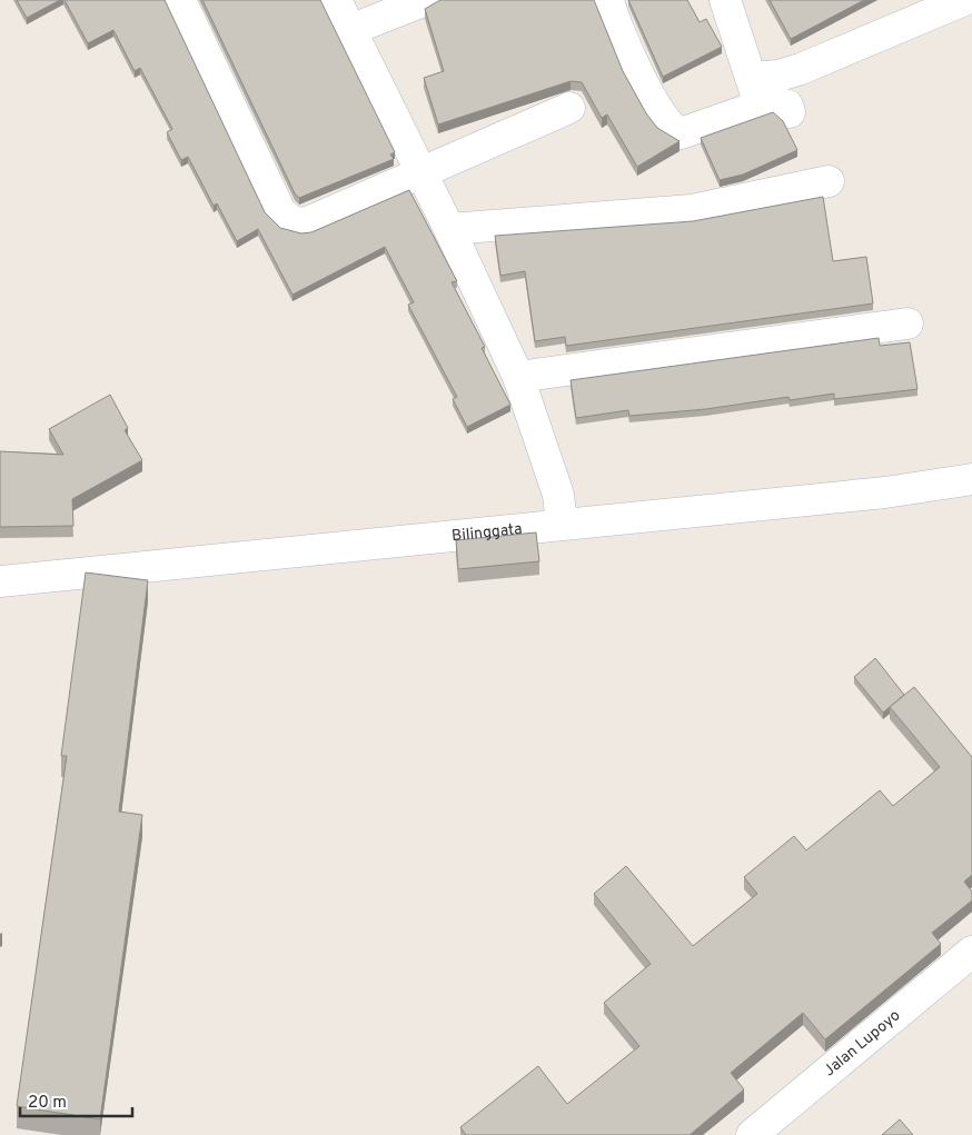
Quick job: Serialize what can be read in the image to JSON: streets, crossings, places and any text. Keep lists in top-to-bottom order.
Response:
{
  "streets": {
    "street": ["Bilinggata", "Jalan Lupoyo"]
  },
  "scale_bar": "20 m"
}
